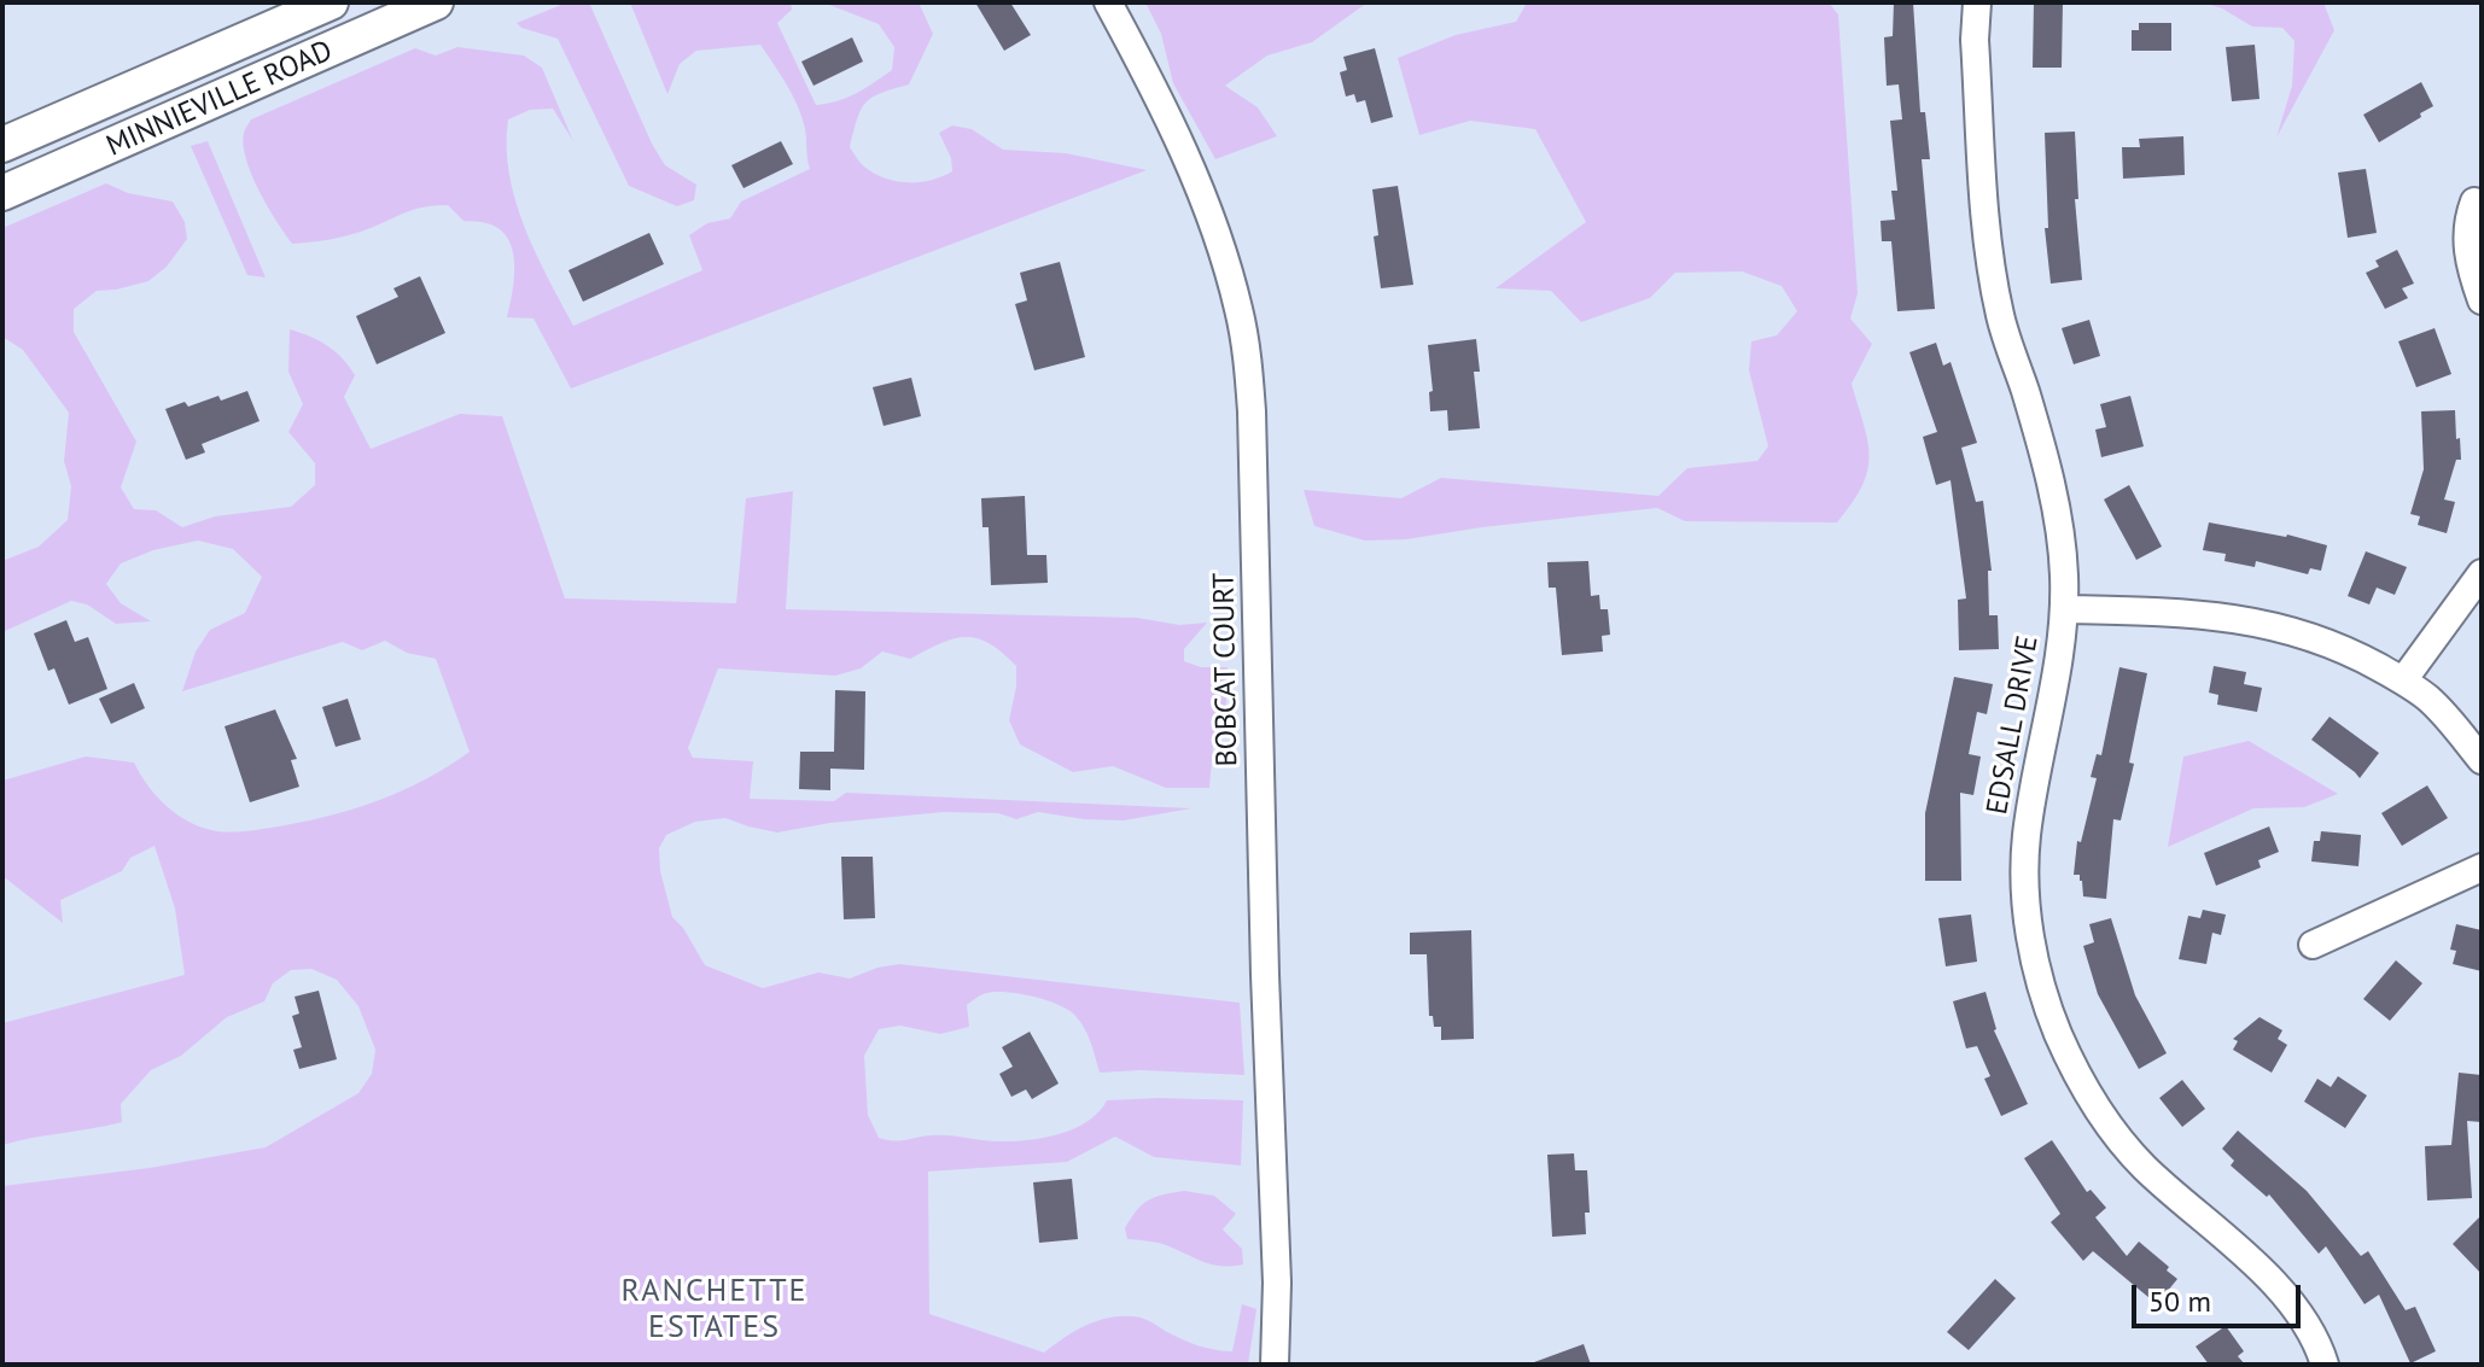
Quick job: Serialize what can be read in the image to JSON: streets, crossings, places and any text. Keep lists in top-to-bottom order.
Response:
{
  "streets": {
    "main road": ["MINNIEVILLE ROAD"],
    "street": ["BOBCAT COURT", "EDSALL DRIVE"]
  },
  "districts": ["RANCHETTE ESTATES"],
  "scale_bar": "50 m"
}
